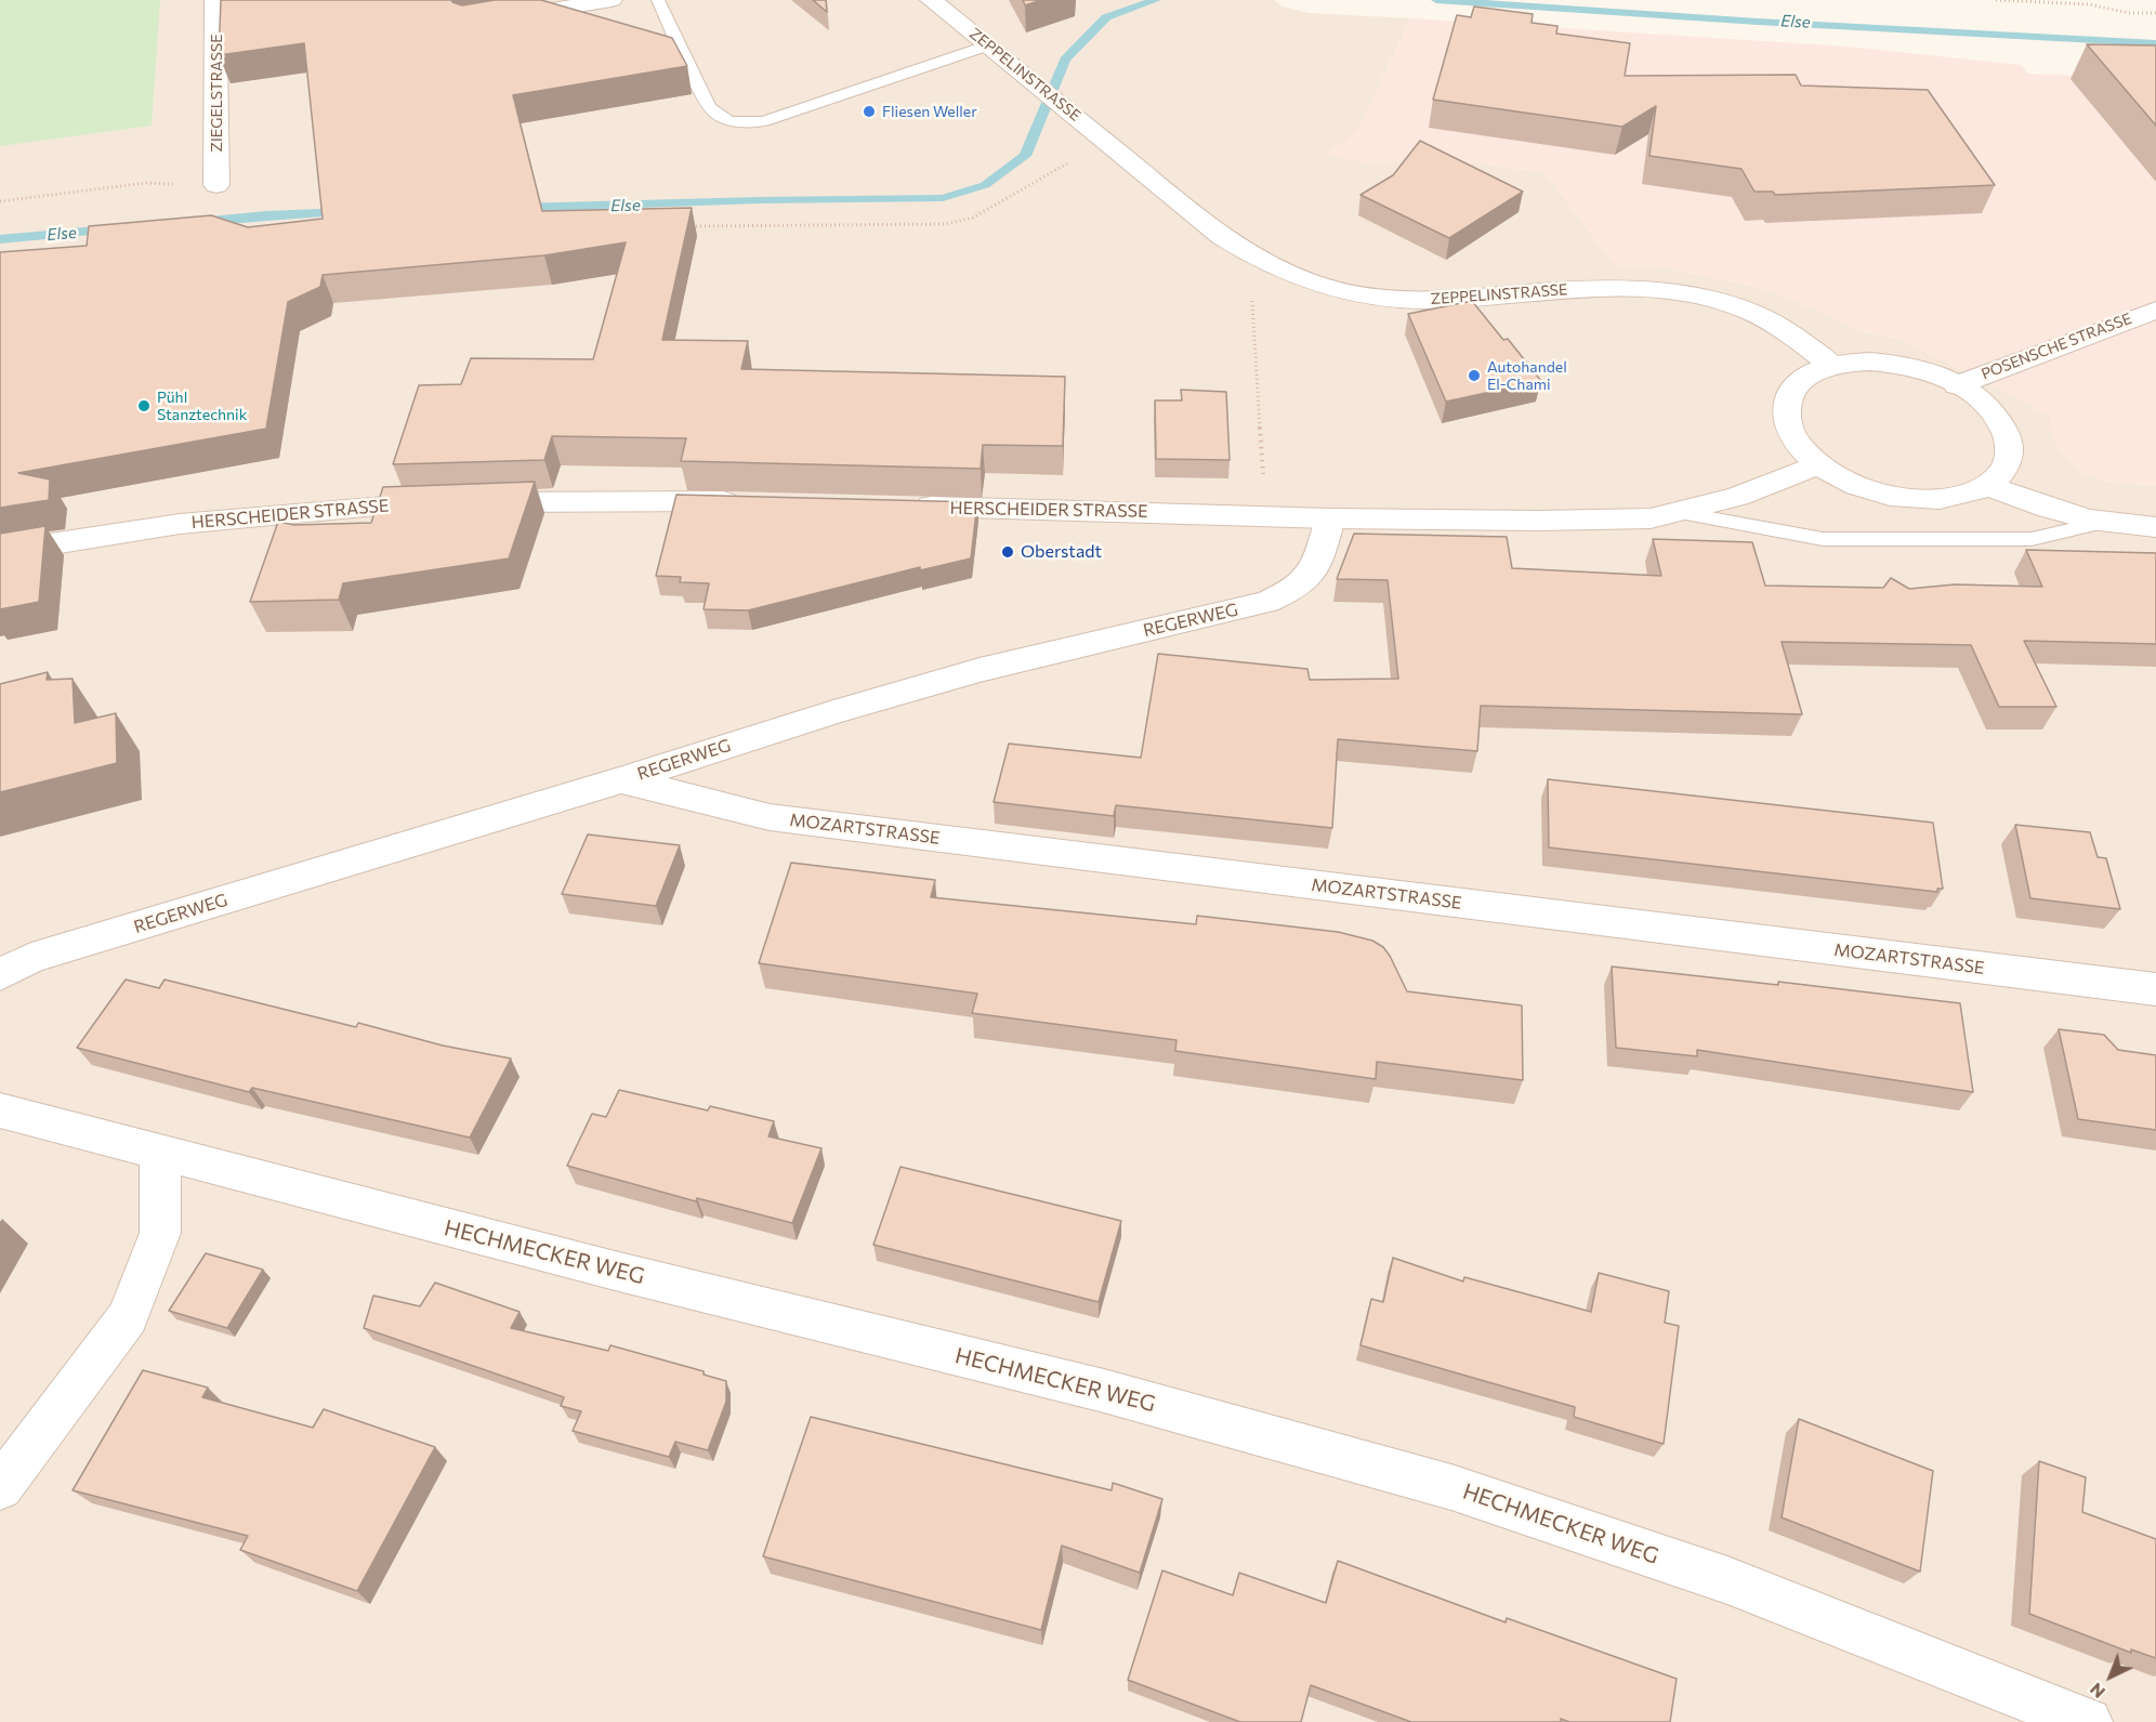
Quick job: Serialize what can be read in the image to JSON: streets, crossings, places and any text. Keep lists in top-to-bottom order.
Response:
{
  "streets": {
    "street": [
      "ZEPPELINSTRASSE",
      "ZIEGELSTRASSE",
      "POSENSCHE STRASSE",
      "HERSCHEIDER STRASSE",
      "REGERWEG",
      "MOZARTSTRASSE",
      "HECHMECKER WEG"
    ]
  },
  "crossings": [
    ["ZEPPELINSTRASSE", "POSENSCHE STRASSE"],
    ["ZEPPELINSTRASSE", "HERSCHEIDER STRASSE"],
    ["POSENSCHE STRASSE", "HERSCHEIDER STRASSE"],
    ["HERSCHEIDER STRASSE", "REGERWEG"],
    ["REGERWEG", "MOZARTSTRASSE"]
  ],
  "water": ["Else"],
  "places": [
    "Fliesen Weller",
    "Autohandel El-Chami",
    "Pühl Stanztechnik",
    "Oberstadt"
  ],
  "north": "bottom left"
}
